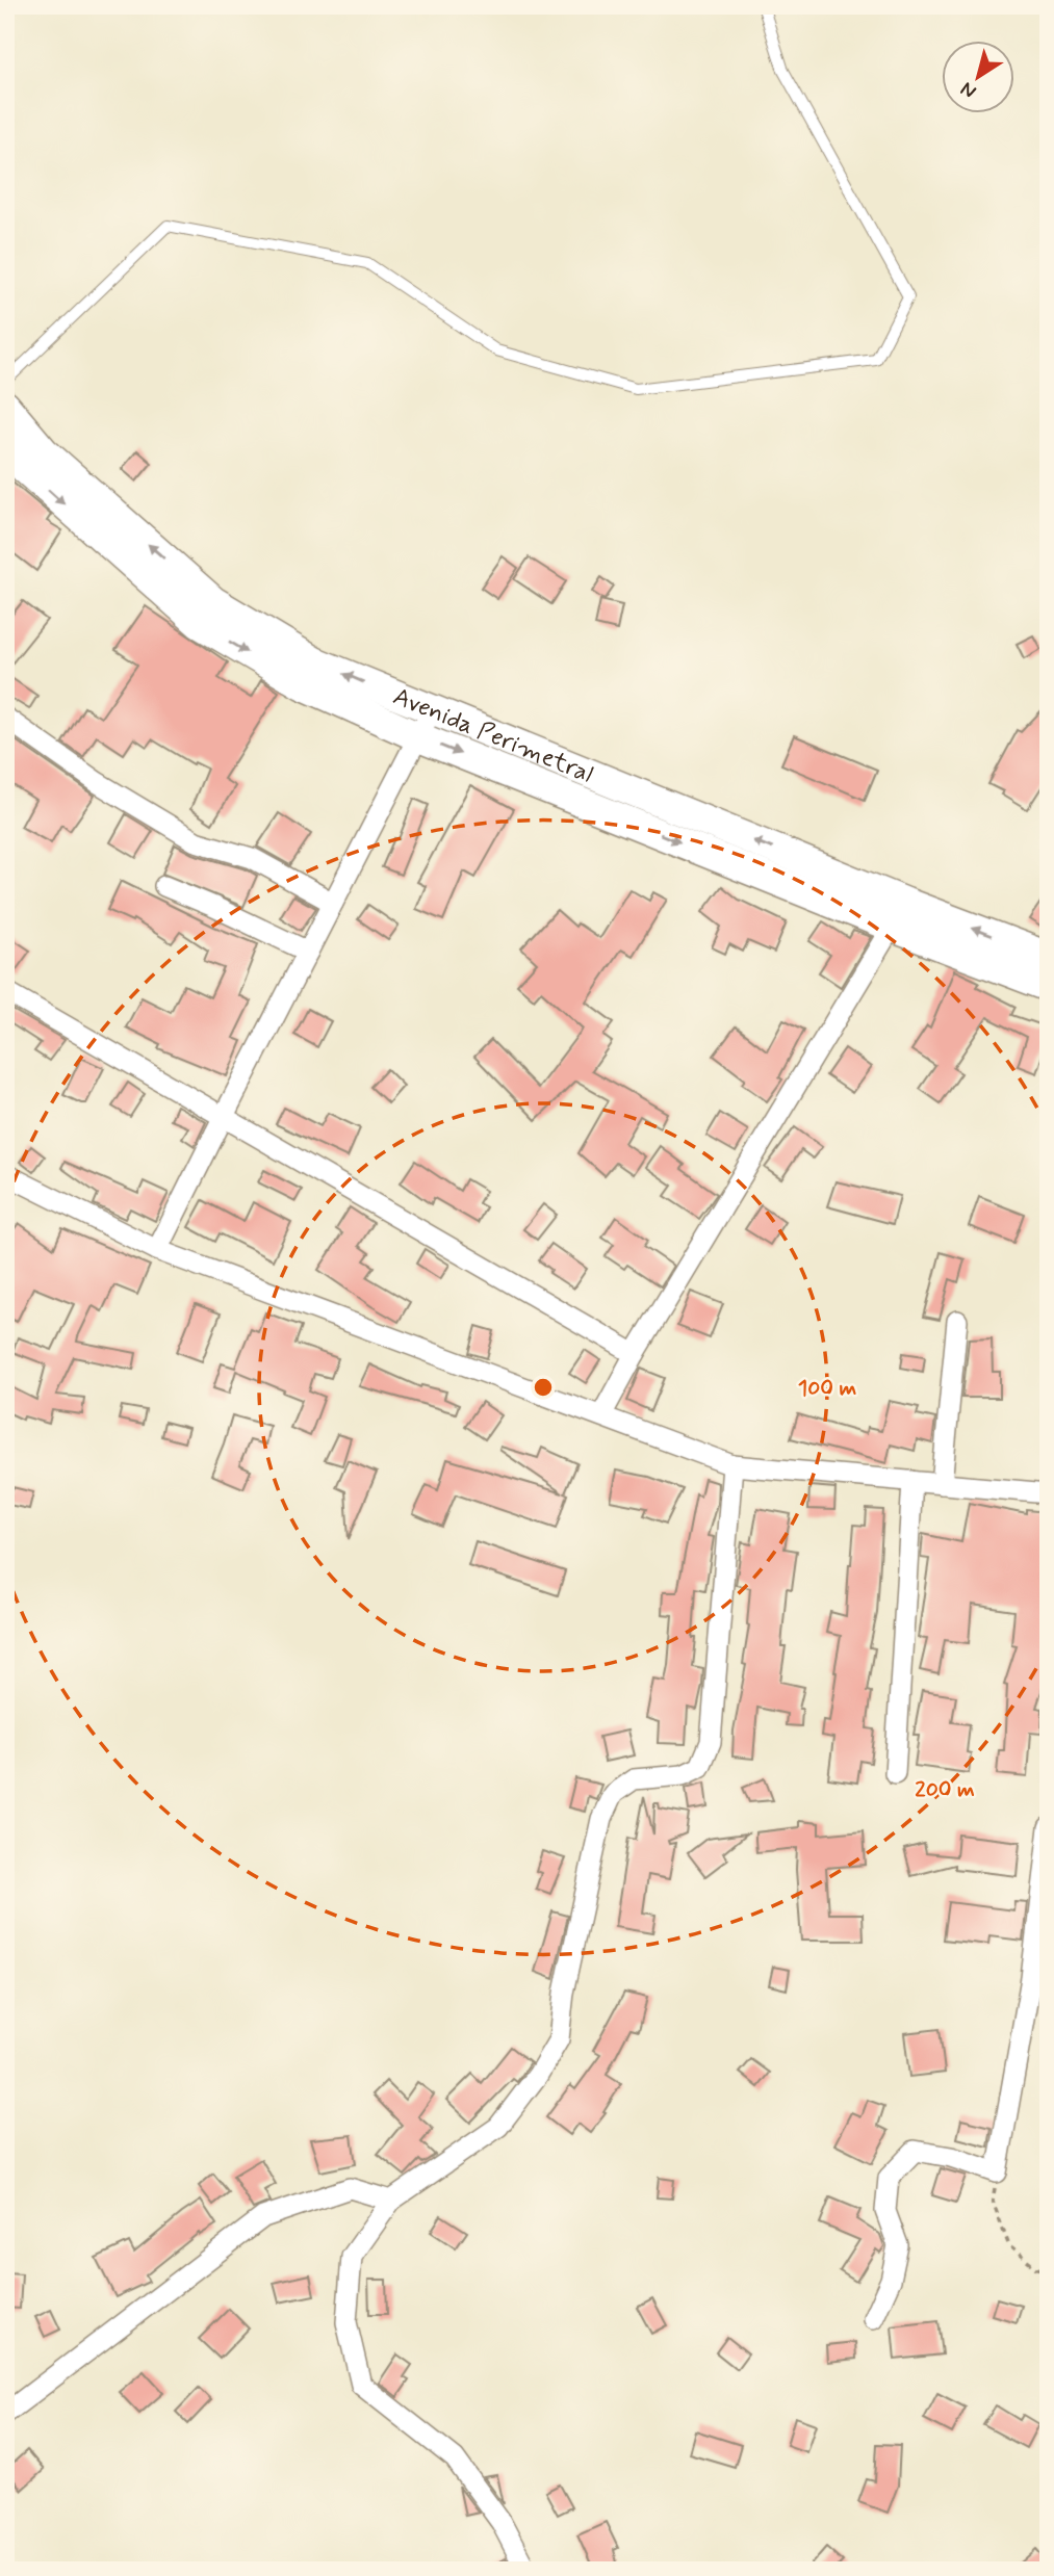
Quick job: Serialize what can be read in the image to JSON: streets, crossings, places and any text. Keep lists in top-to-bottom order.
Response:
{
  "streets": {
    "main road": ["Avenida Perimetral"]
  },
  "north": "bottom left",
  "rings": ["100 m", "200 m"]
}
